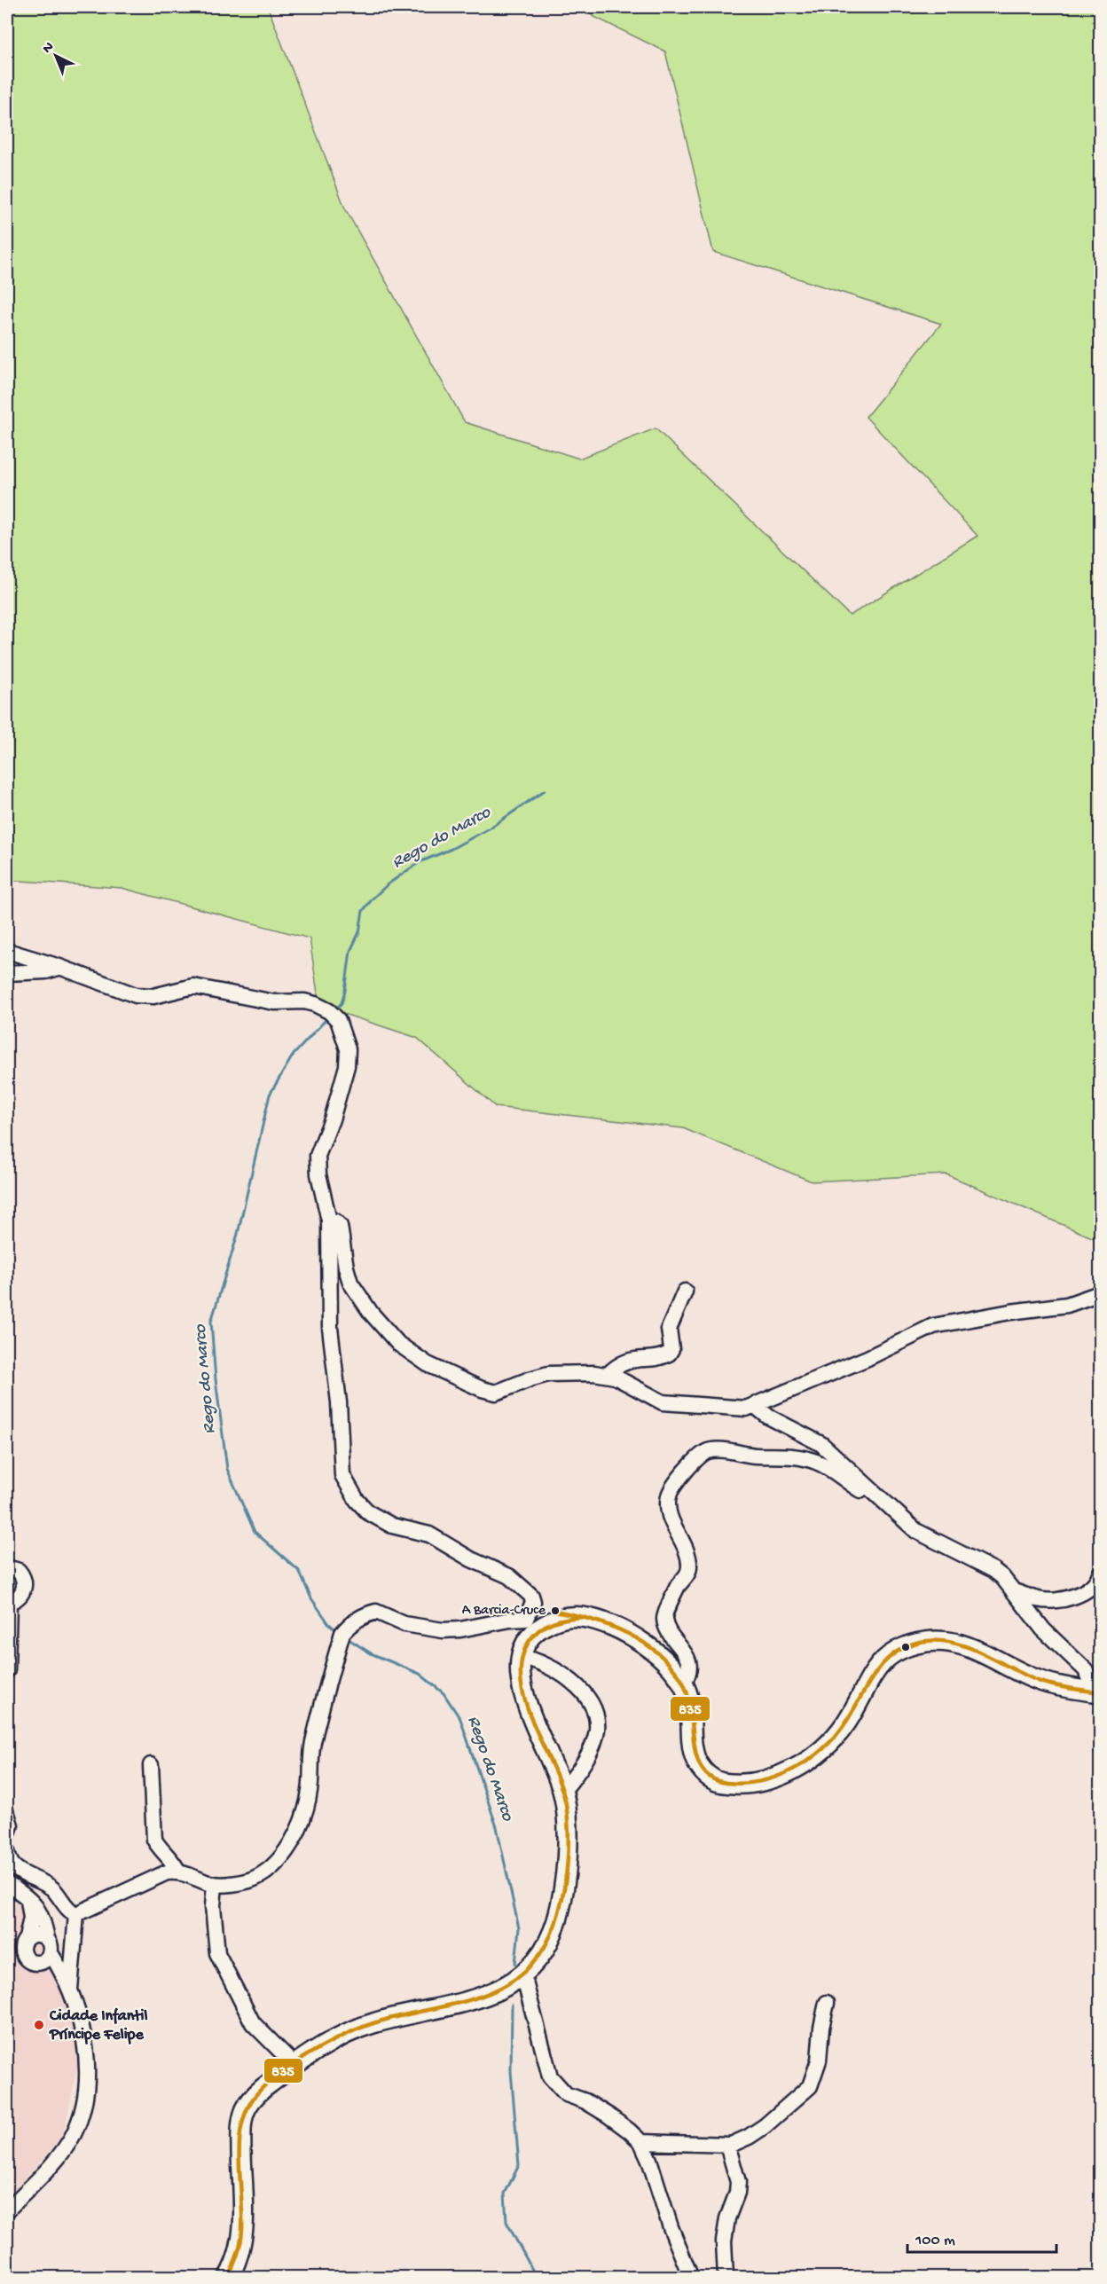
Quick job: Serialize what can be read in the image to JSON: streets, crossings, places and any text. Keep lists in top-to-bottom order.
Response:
{
  "water": ["Rego do Marco"],
  "places": ["A Barcia-Cruce", "Cidade Infantil Príncipe Felipe"],
  "lines": ["transit line 835"],
  "scale_bar": "100 m",
  "north": "top left"
}
